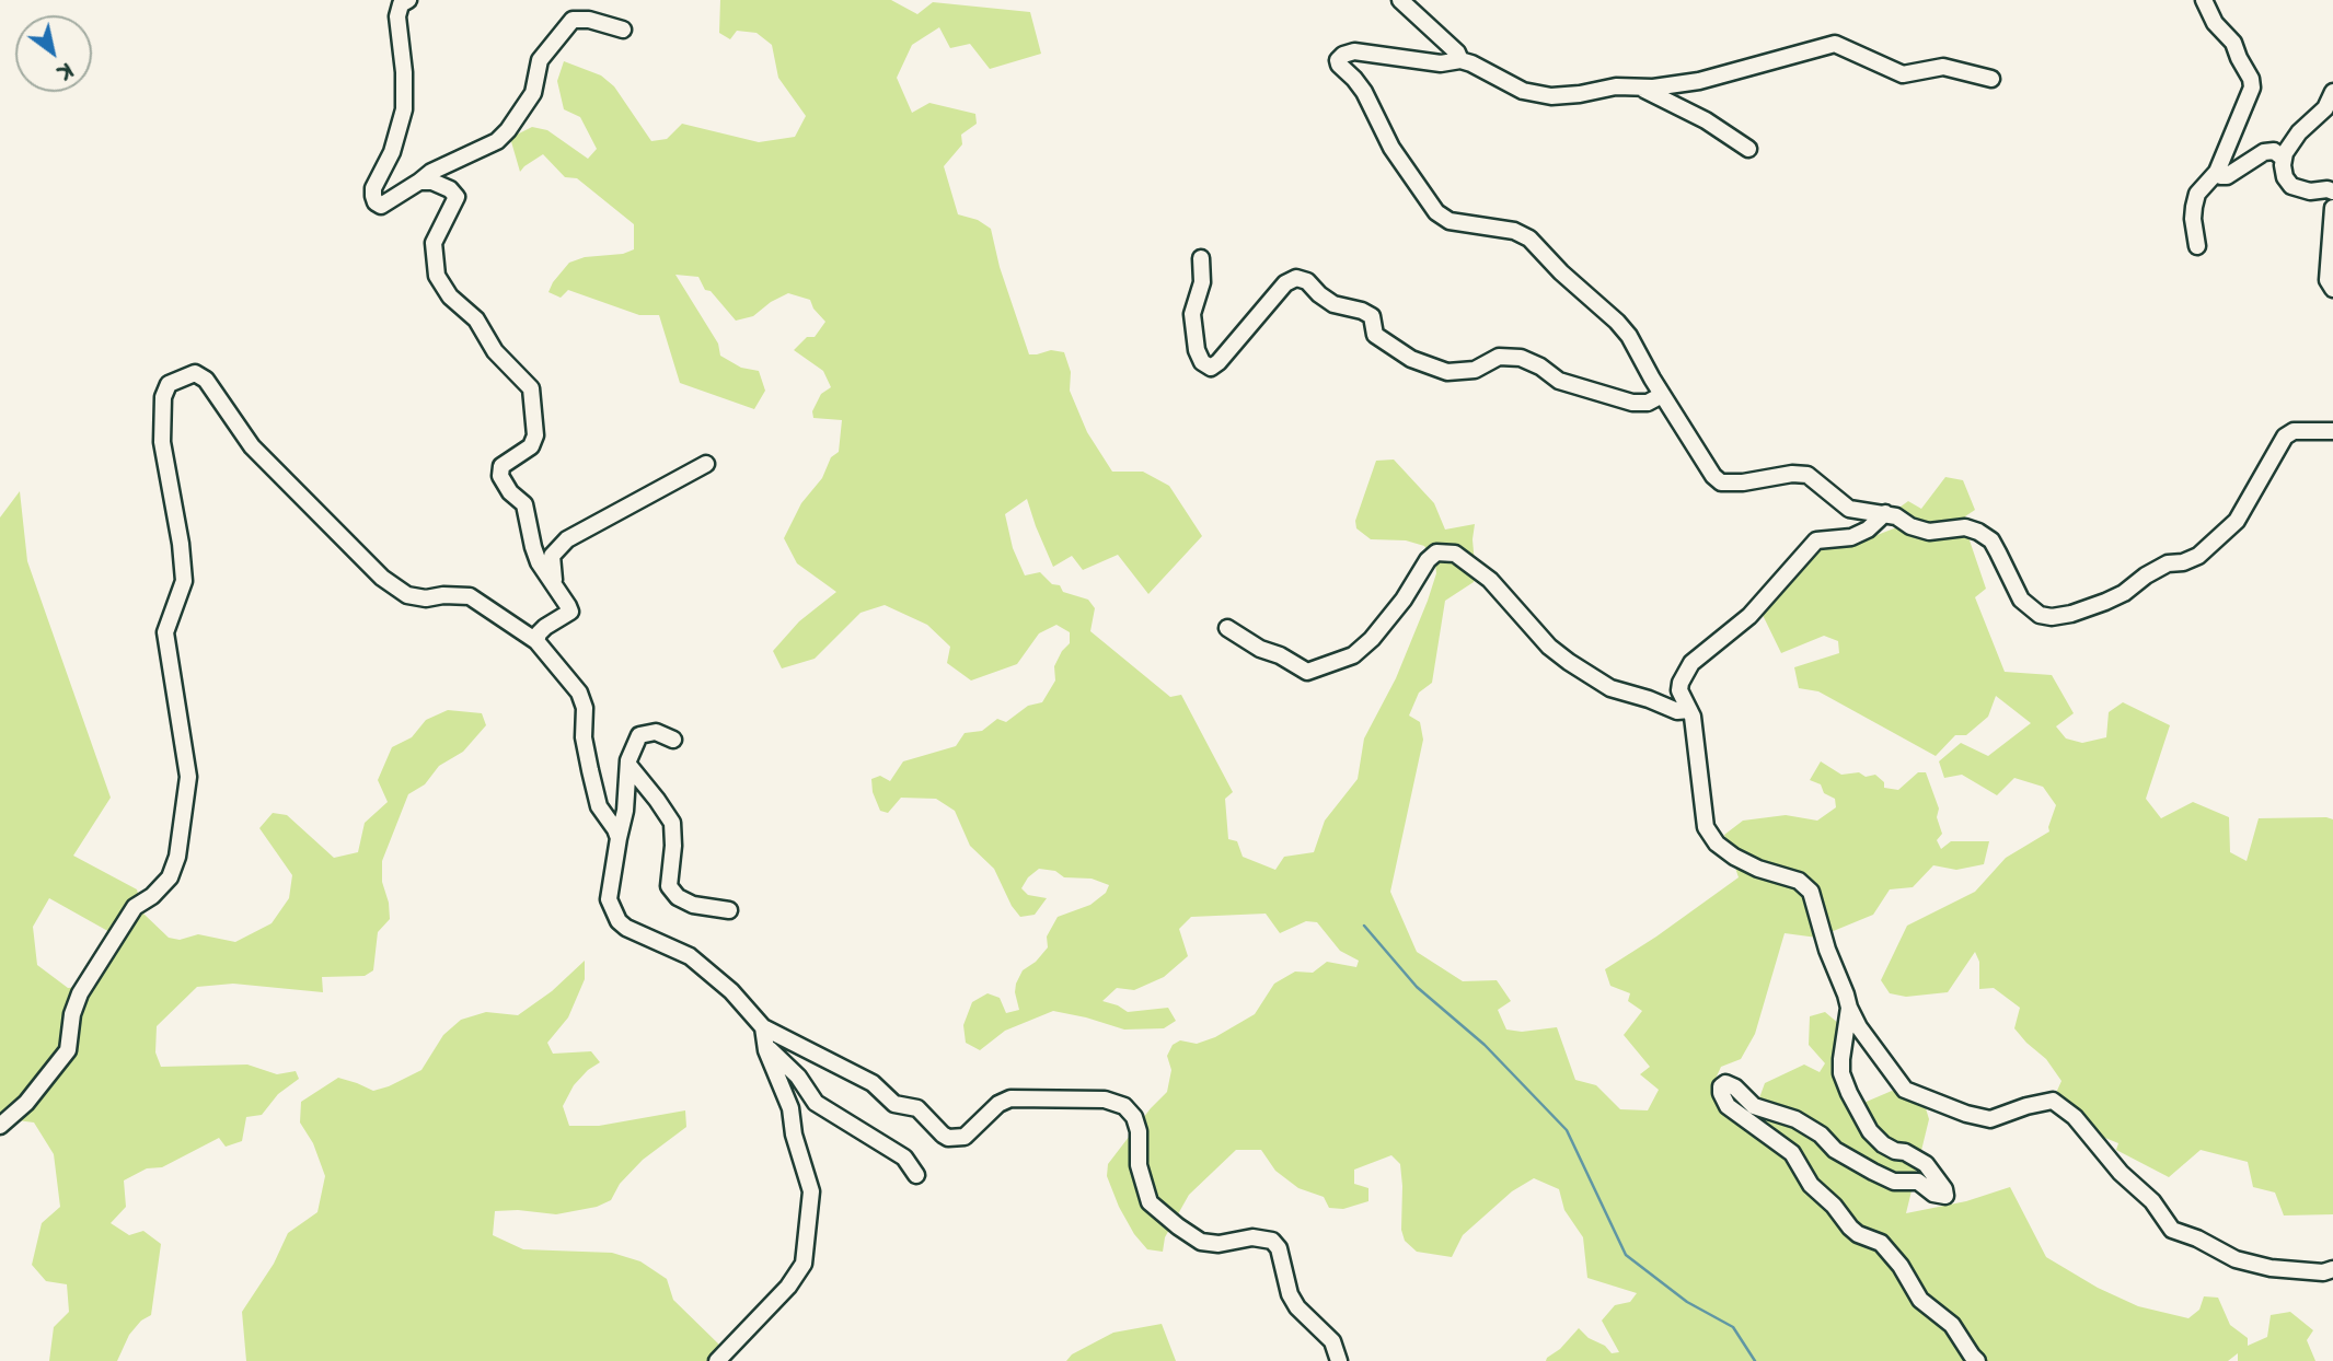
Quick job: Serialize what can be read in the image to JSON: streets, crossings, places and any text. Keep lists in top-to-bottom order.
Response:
{
  "north": "bottom right"
}
